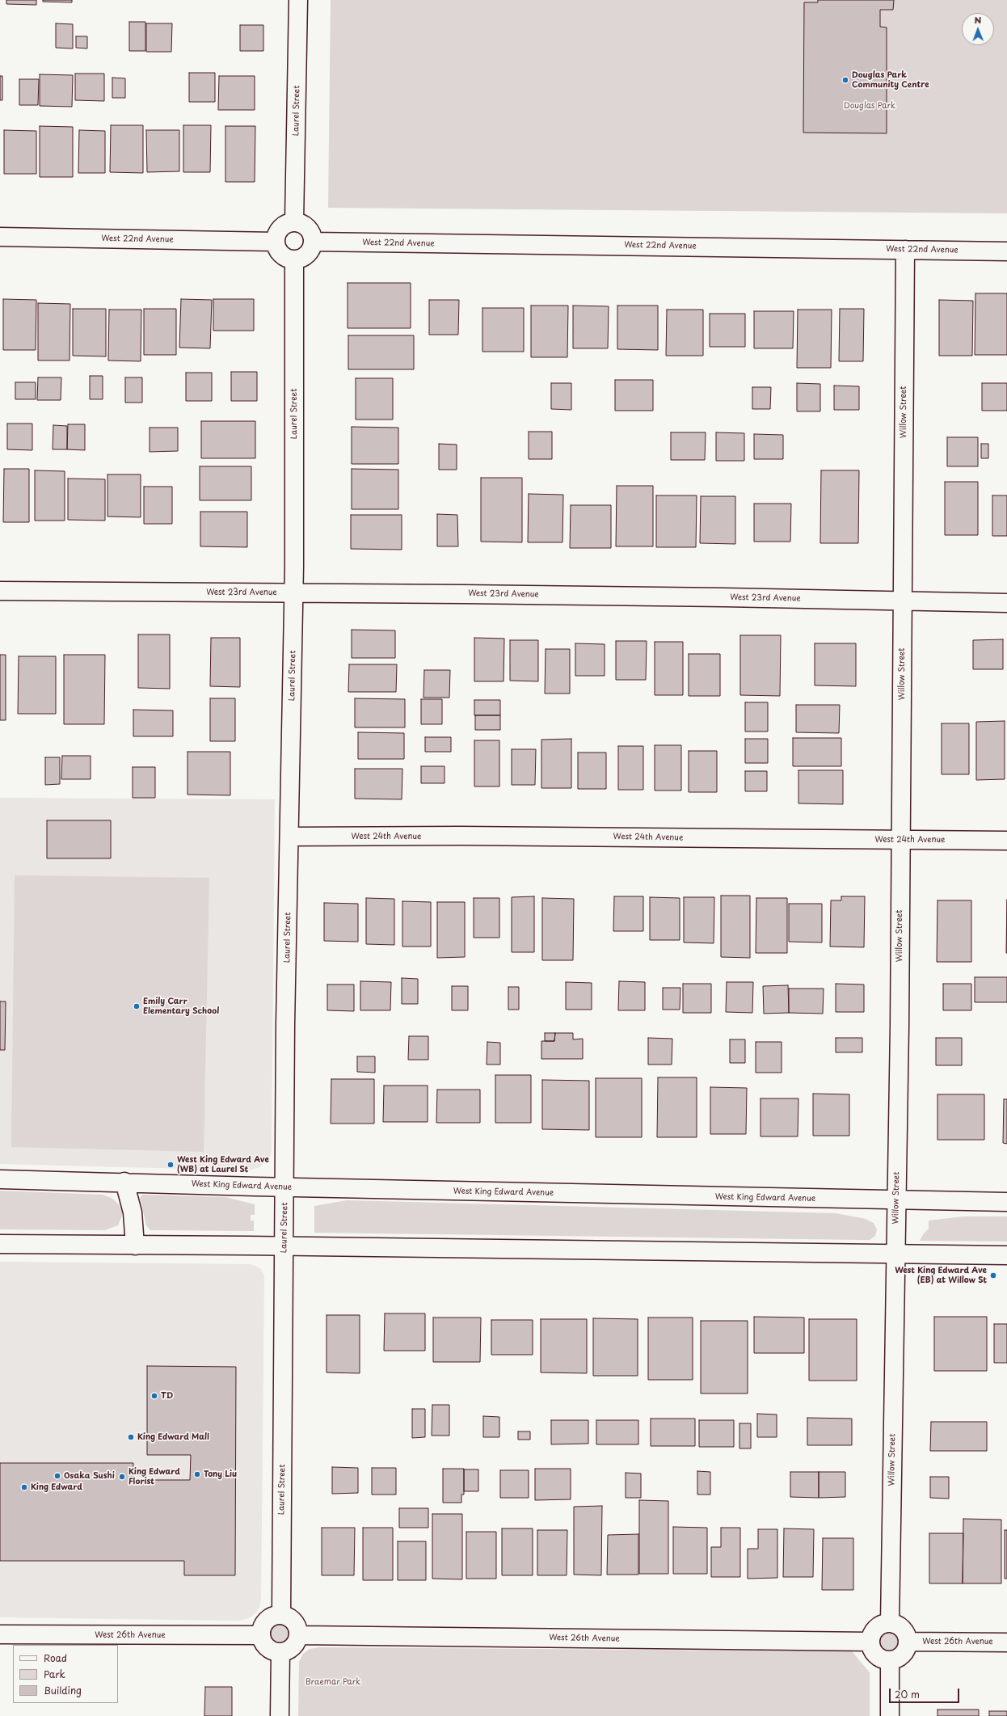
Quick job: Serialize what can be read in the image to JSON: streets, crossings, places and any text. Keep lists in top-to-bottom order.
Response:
{
  "streets": {
    "street": [
      "Laurel Street",
      "West 22nd Avenue",
      "Willow Street",
      "West 23rd Avenue",
      "West 24th Avenue",
      "West King Edward Avenue",
      "West 26th Avenue"
    ]
  },
  "crossings": [
    ["Laurel Street", "West 22nd Avenue"],
    ["Laurel Street", "West 23rd Avenue"],
    ["Laurel Street", "West 24th Avenue"],
    ["Laurel Street", "West King Edward Avenue"],
    ["Laurel Street", "West 26th Avenue"],
    ["West 22nd Avenue", "Willow Street"],
    ["Willow Street", "West 23rd Avenue"],
    ["Willow Street", "West 24th Avenue"],
    ["Willow Street", "West King Edward Avenue"],
    ["Willow Street", "West 26th Avenue"]
  ],
  "parks": ["Douglas Park", "Braemar Park"],
  "places": [
    "Douglas Park Community Centre",
    "Emily Carr Elementary School",
    "West King Edward Ave (WB) at Laurel St",
    "West King Edward Ave (EB) at Willow St",
    "TD",
    "King Edward Mall",
    "Tony Liu",
    "Osaka Sushi",
    "King Edward Florist",
    "King Edward"
  ],
  "legend": ["Road", "Park", "Building"],
  "scale_bar": "20 m",
  "north": "top"
}
